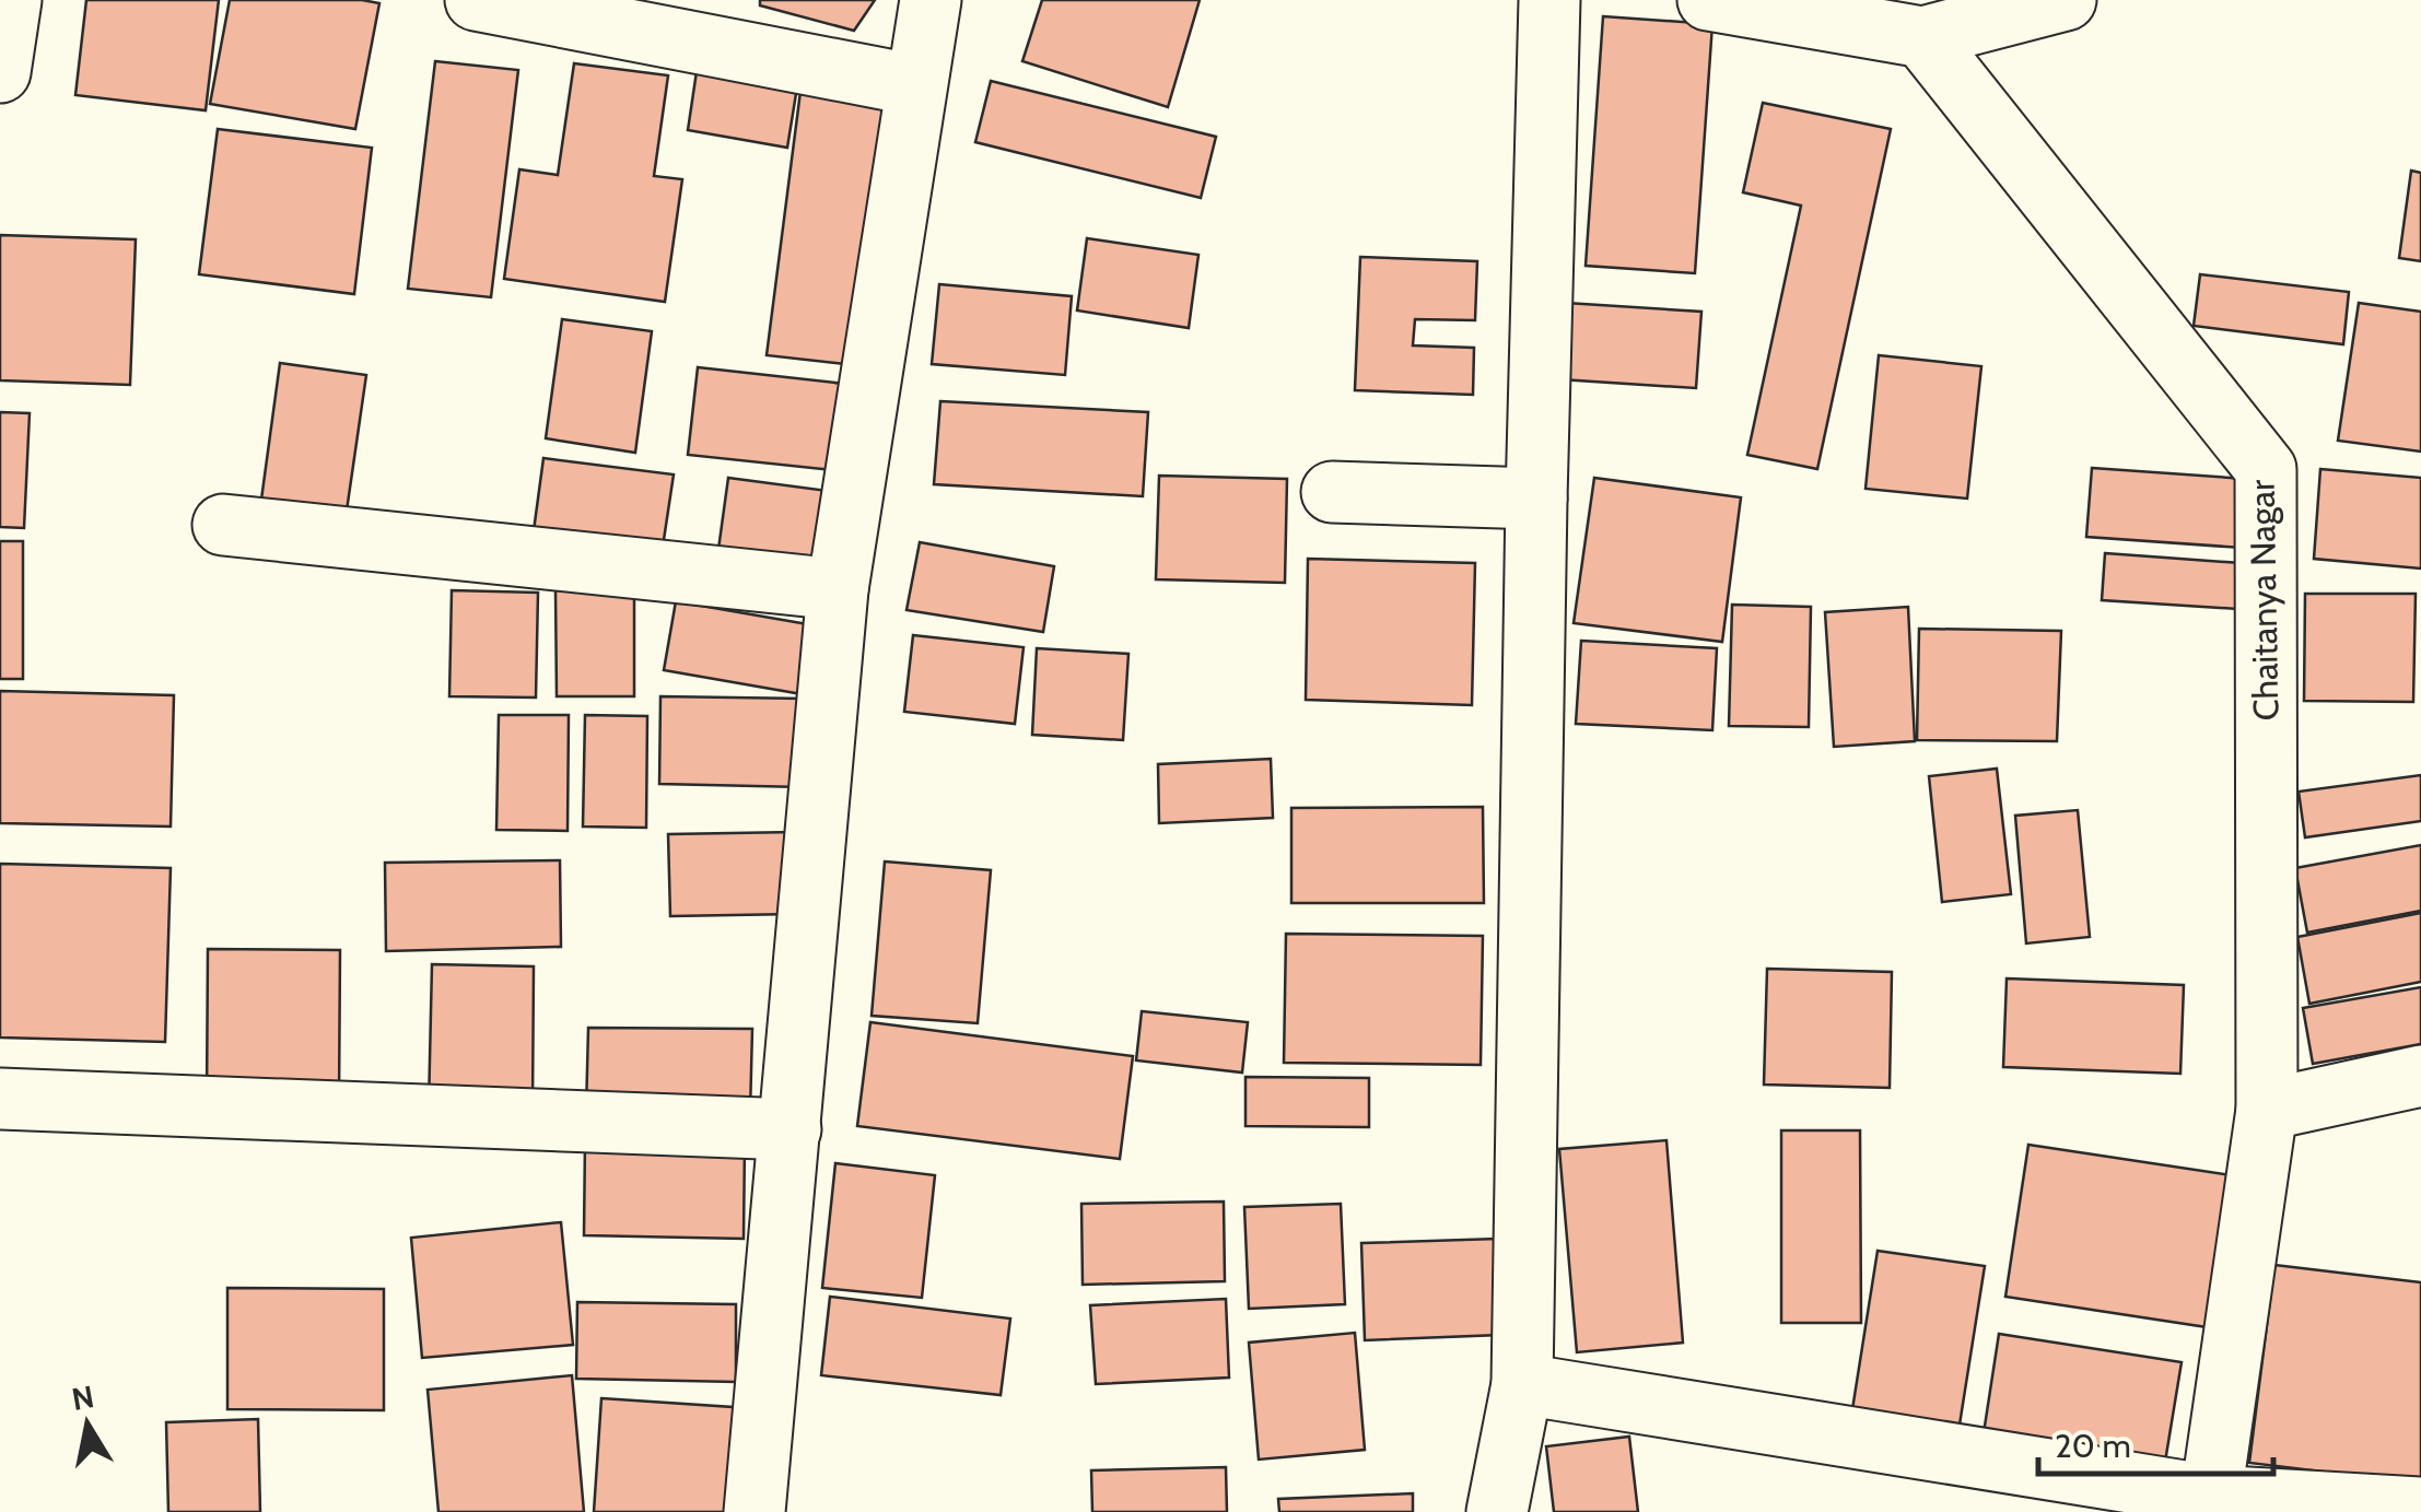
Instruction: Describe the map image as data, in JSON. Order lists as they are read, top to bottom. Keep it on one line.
{"streets":{"street":["Chaitanya Nagar"]},"scale_bar":"20 m","north":"top"}
